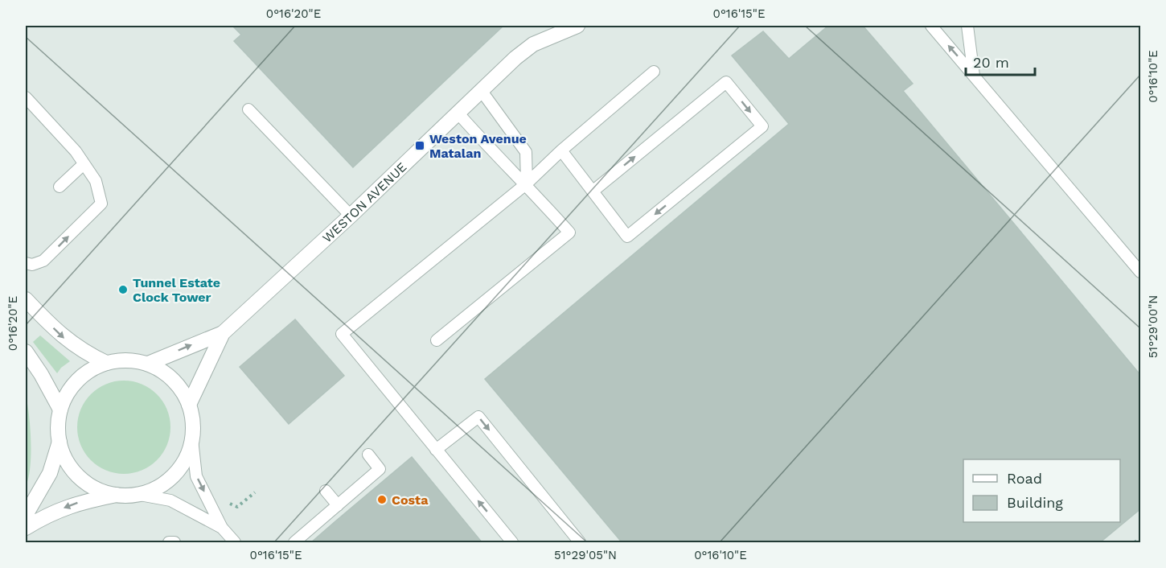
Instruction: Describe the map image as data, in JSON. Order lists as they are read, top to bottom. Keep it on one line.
{"streets":{"street":["WESTON AVENUE"]},"places":{"transit":["Weston Avenue Matalan"],"other":["Tunnel Estate Clock Tower","Costa"]},"legend":["Road","Building"],"scale_bar":"20 m","coordinates":["0°16'20\"E","0°16'15\"E","0°16'10\"E","51°29'00\"N","51°29'05\"N"]}
